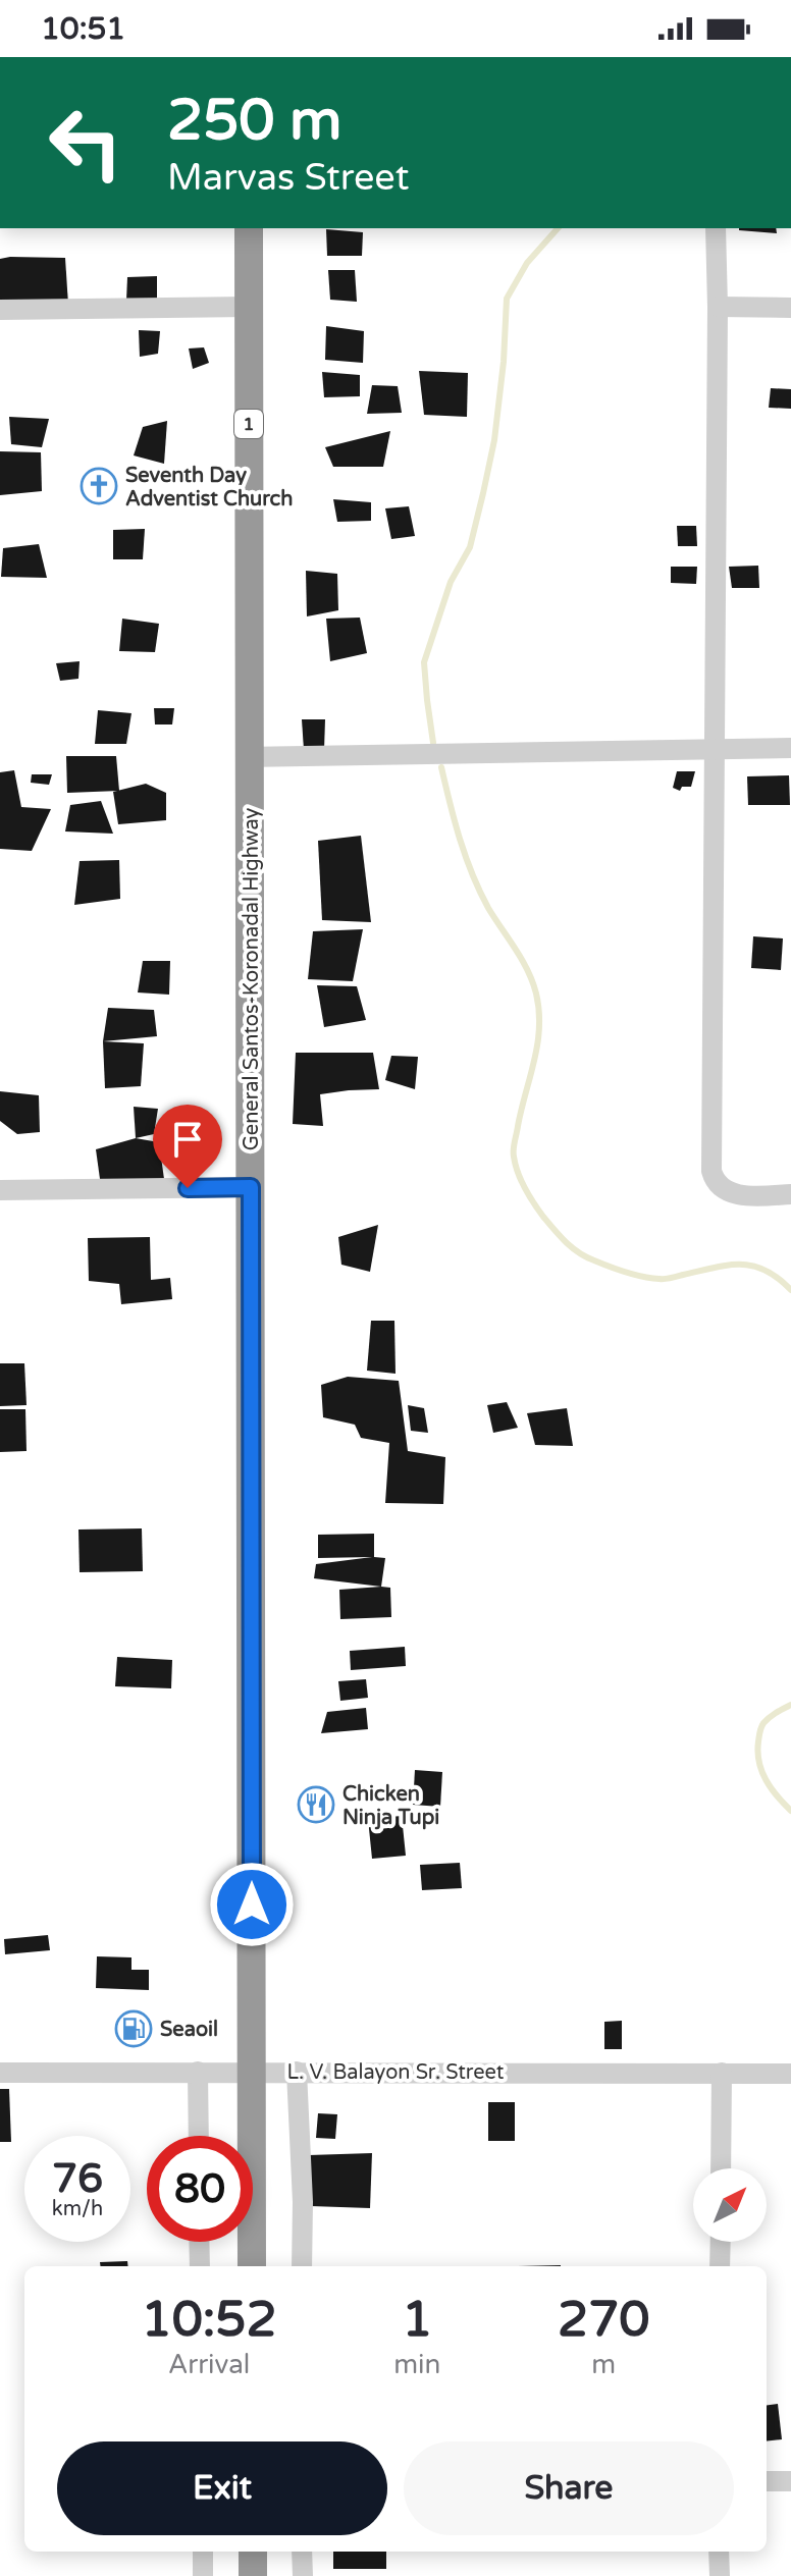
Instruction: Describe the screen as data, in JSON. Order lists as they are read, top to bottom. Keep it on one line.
{"streets":{"highway":["1","General Santos-Koronadal Highway"],"street":["L. V. Balayon Sr. Street"]},"crossings":[["General Santos-Koronadal Highway","L. V. Balayon Sr. Street"]],"places":{"church":["Seventh Day Adventist Church"],"restaurant":["Chicken Ninja Tupi"],"fuel station":["Seaoil"]},"north":"top right","page":{"status":"10:51","turn":["250 m","Marvas Street"],"speed":"76 km/h","limit":"80","eta":["10:52","Arrival","1","min","270","m"],"buttons":["Exit","Share"]}}
